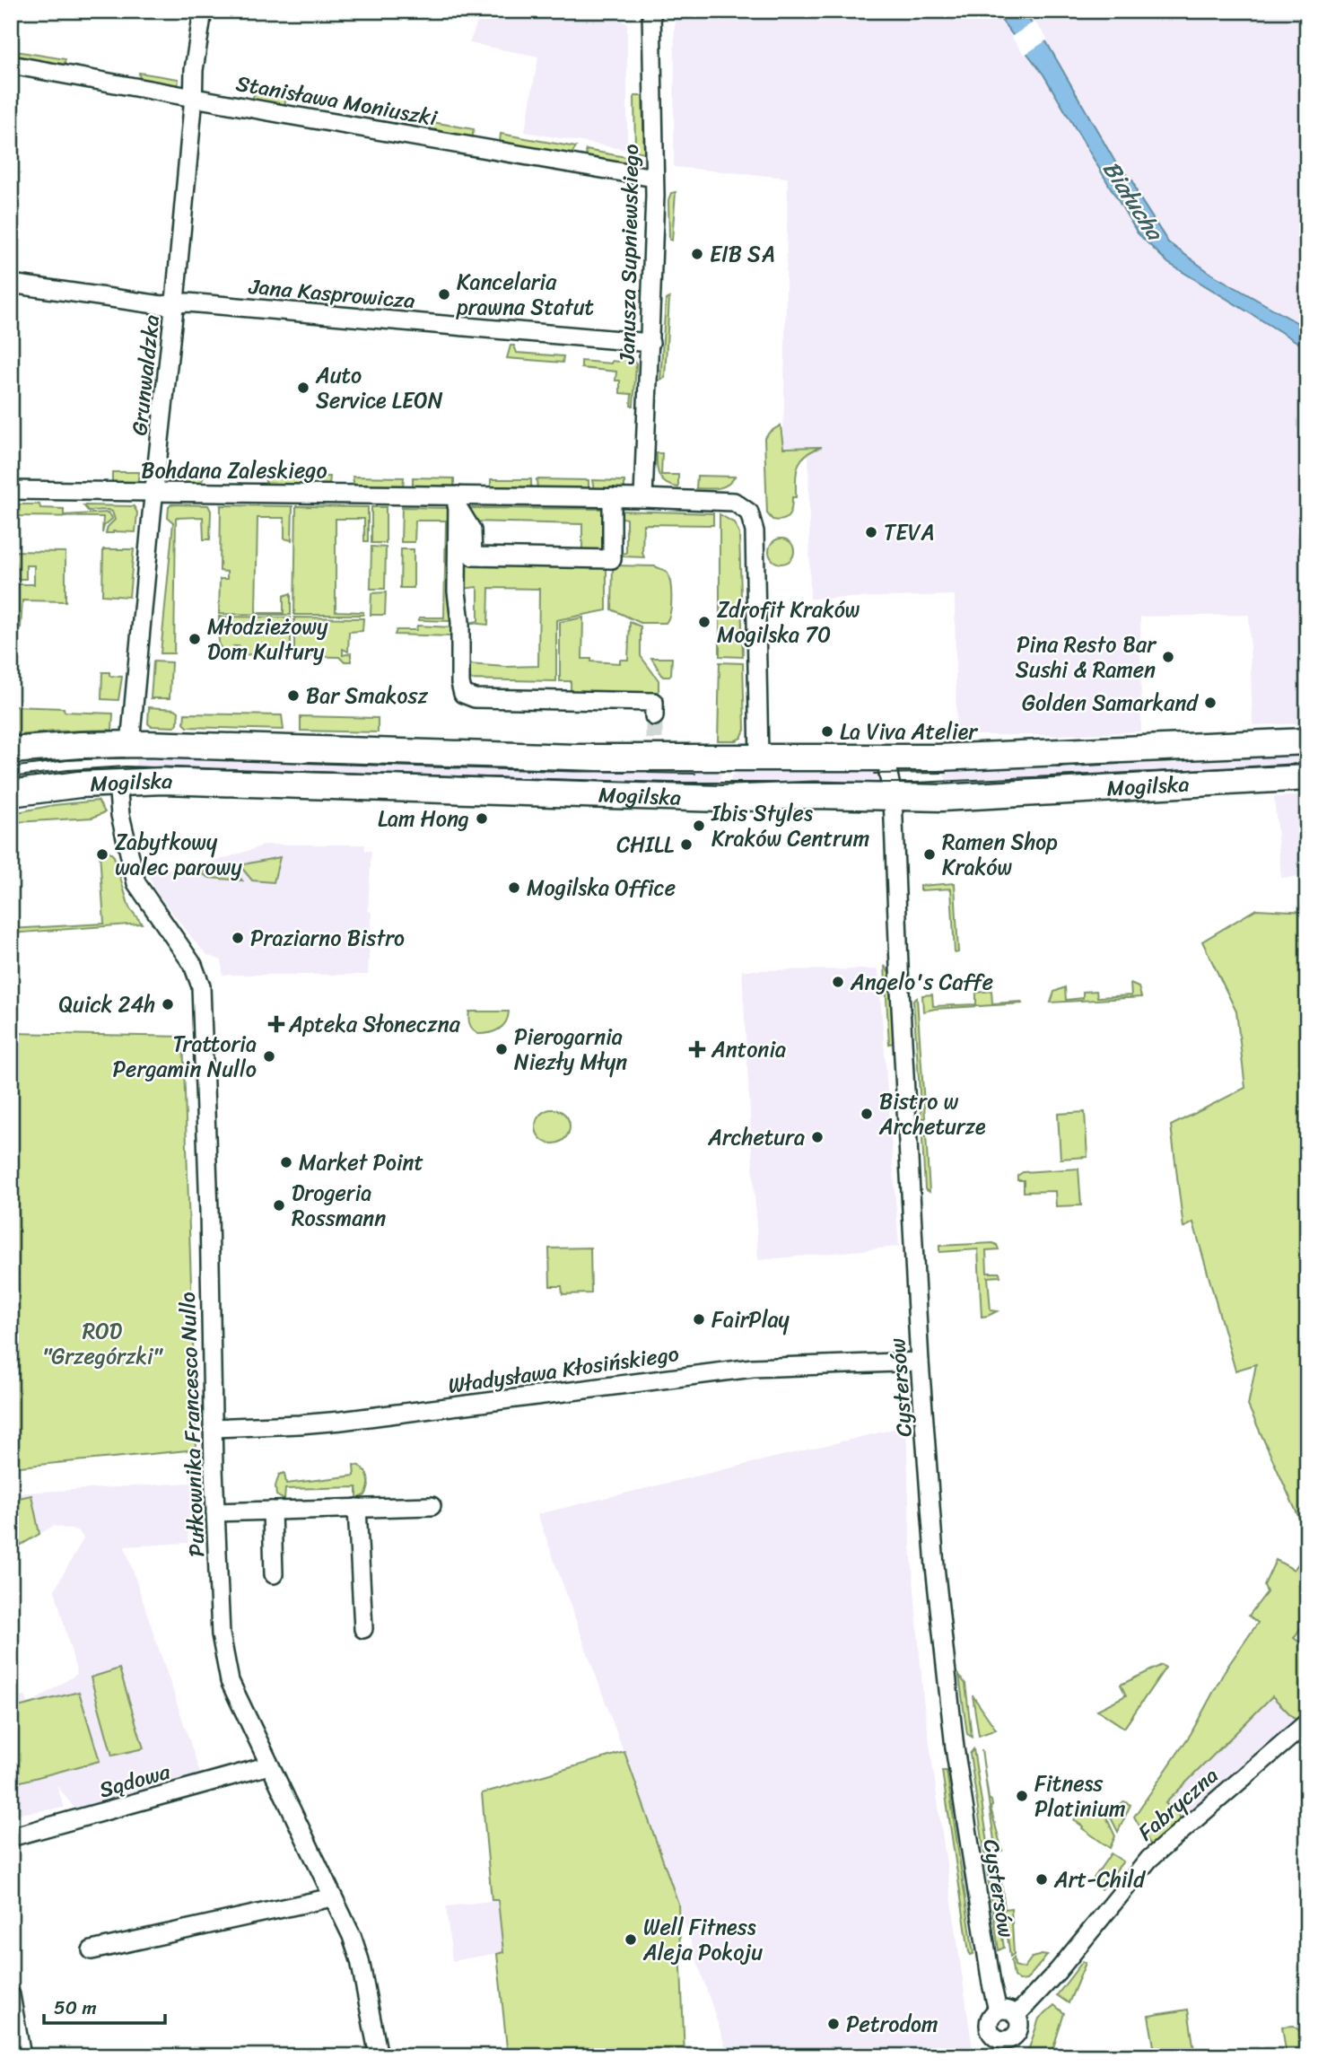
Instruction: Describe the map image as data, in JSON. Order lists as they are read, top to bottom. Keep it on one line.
{"streets":{"main road":["Mogilska"],"street":["Stanisława Moniuszki","Janusza Supniewskiego","Jana Kasprowicza","Grunwaldzka","Bohdana Zaleskiego","Władysława Kłosińskiego","Cystersów","Pułkownika Francesco Nullo","Sądowa","Fabryczna"]},"crossings":[["Stanisława Moniuszki","Janusza Supniewskiego"],["Stanisława Moniuszki","Grunwaldzka"],["Janusza Supniewskiego","Jana Kasprowicza"],["Janusza Supniewskiego","Bohdana Zaleskiego"],["Jana Kasprowicza","Grunwaldzka"],["Grunwaldzka","Bohdana Zaleskiego"],["Grunwaldzka","Mogilska"],["Bohdana Zaleskiego","Mogilska"],["Mogilska","Cystersów"],["Mogilska","Pułkownika Francesco Nullo"],["Władysława Kłosińskiego","Cystersów"],["Władysława Kłosińskiego","Pułkownika Francesco Nullo"],["Cystersów","Fabryczna"],["Pułkownika Francesco Nullo","Sądowa"]],"water":["Białucha"],"parks":["ROD \"Grzegórzki\""],"places":{"other":["EIB SA","Kancelaria prawna Statut","Auto Service LEON","TEVA","Zdrofit Kraków Mogilska 70","Młodzieżowy Dom Kultury","Pina Resto Bar Sushi & Ramen","Bar Smakosz","Golden Samarkand","La Viva Atelier","Lam Hong","Ibis Styles Kraków Centrum","CHILL","Zabytkowy walec parowy","Ramen Shop Kraków","Mogilska Office","Praziarno Bistro","Angelo's Caffe","Quick 24h","Pierogarnia Niezły Młyn","Trattoria Pergamin Nullo","Bistro w Archeturze","Archetura","Market Point","Drogeria Rossmann","FairPlay","Fitness Platinium","Art-Child","Well Fitness Aleja Pokoju","Petrodom"],"health":["Apteka Słoneczna","Antonia"]},"scale_bar":"50 m"}
